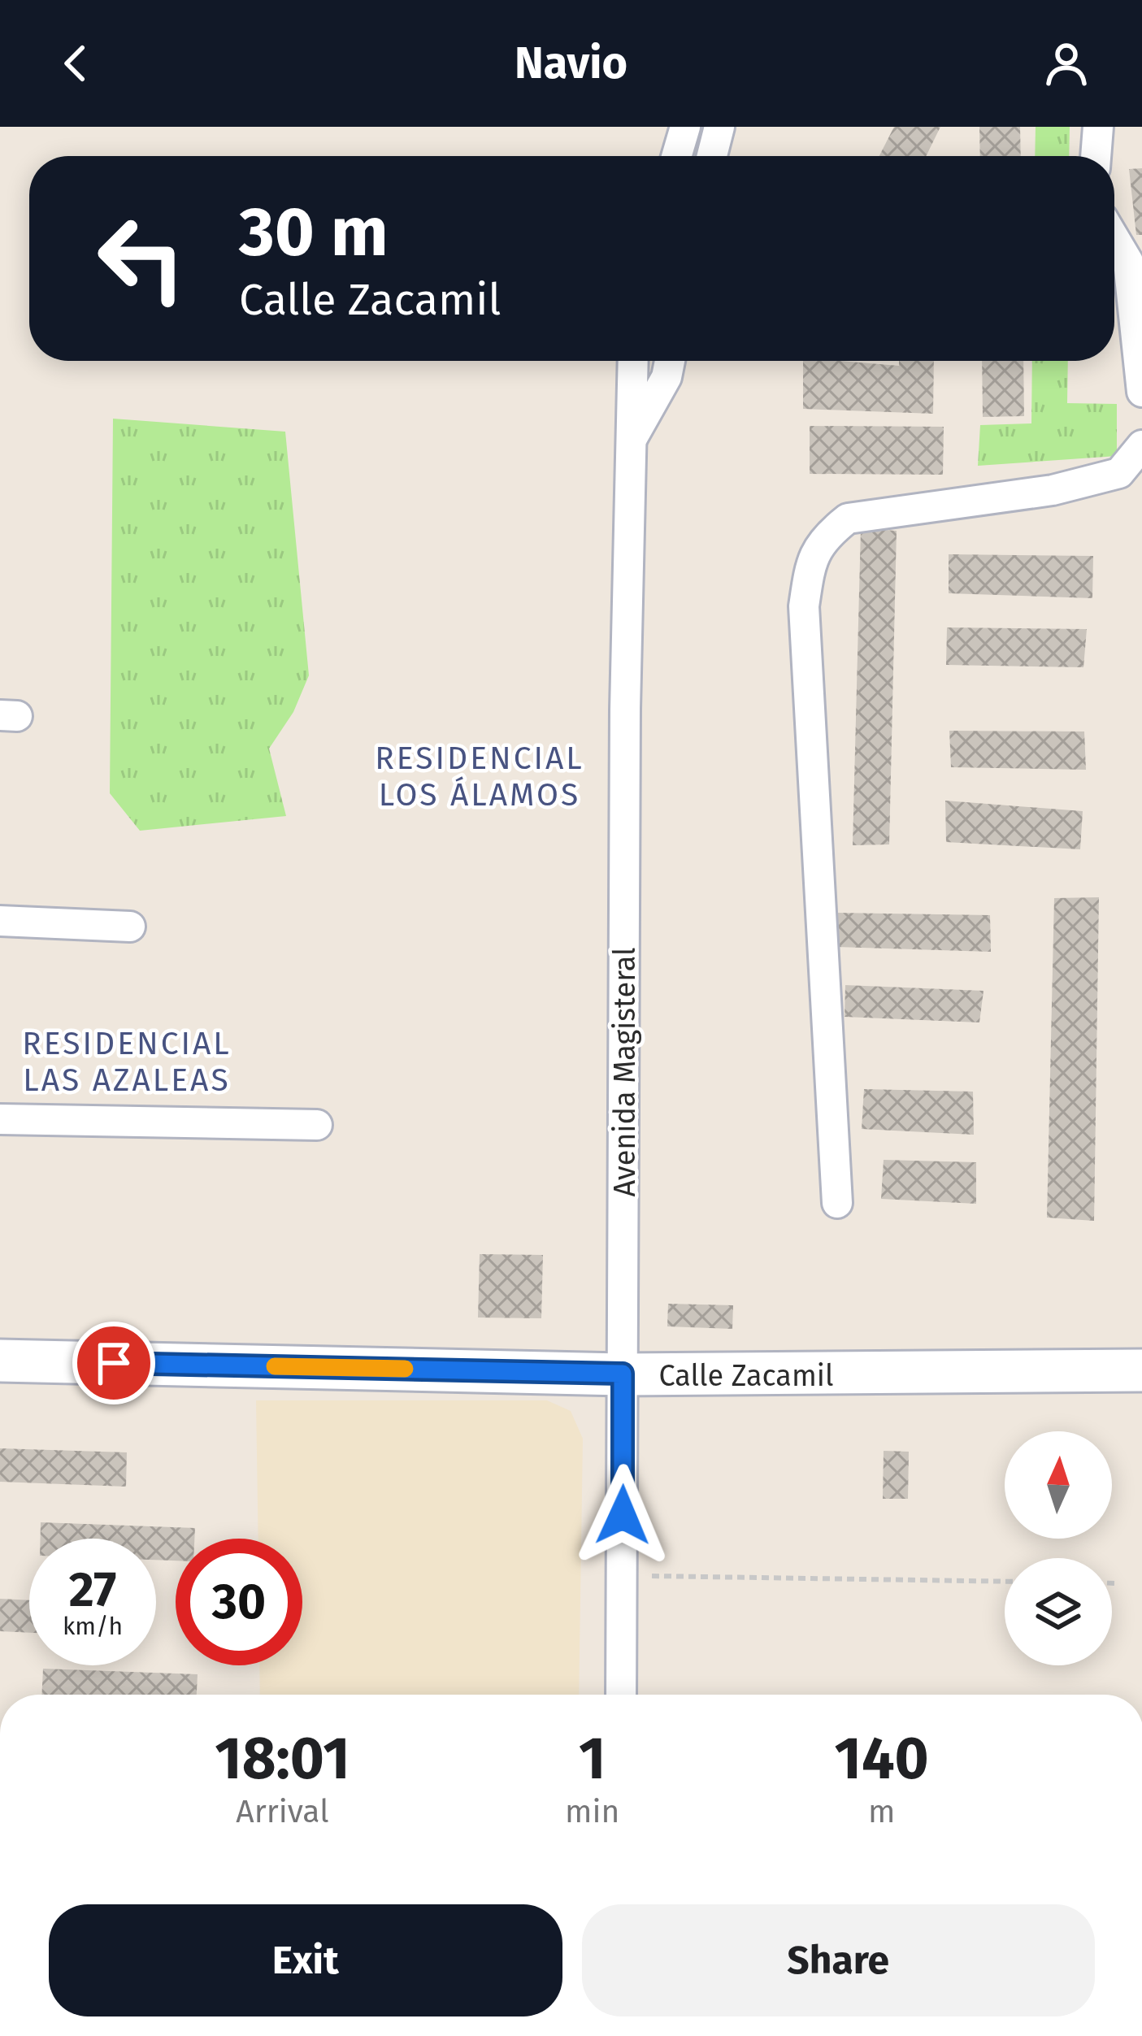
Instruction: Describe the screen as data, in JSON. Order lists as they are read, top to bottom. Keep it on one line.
{"streets":{"street":["Avenida Magisteral","Calle Zacamil"]},"crossings":[["Avenida Magisteral","Calle Zacamil"]],"districts":["RESIDENCIAL LOS ÁLAMOS","RESIDENCIAL LAS AZALEAS"],"north":"top","page":{"header":"Navio","turn":["30 m","Calle Zacamil"],"speed":"27 km/h","limit":"30","eta":["18:01","Arrival","1","min","140","m"],"buttons":["Exit","Share"]}}
